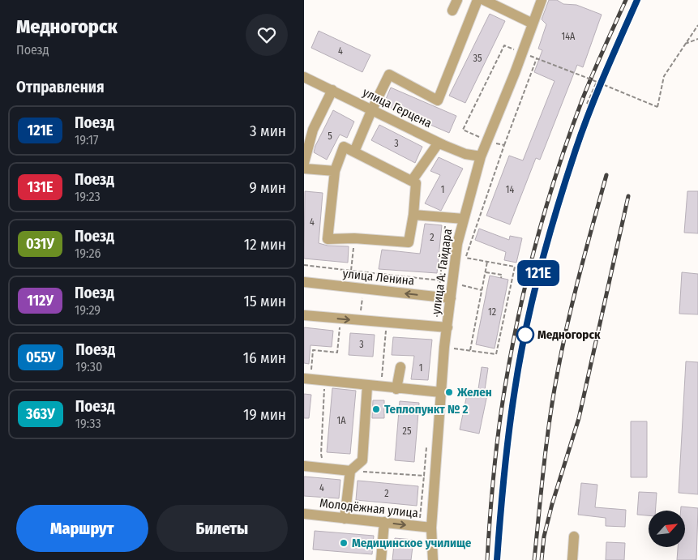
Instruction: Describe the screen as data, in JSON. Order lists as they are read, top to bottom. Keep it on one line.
{"streets":{"street":["улица Герцена","улица А. Гайдара","улица Ленина","Молодёжная улица"]},"crossings":[["улица Герцена","улица А. Гайдара"],["улица А. Гайдара","улица Ленина"],["улица А. Гайдара","Молодёжная улица"]],"places":["Медногорск","Желен","Теплопункт № 2","Медицинское училище"],"house_numbers":["14А","4","35","5","3","1","14","4","2","12","3","1","1А","25","4","2"],"north":"top right","page":{"heading":[["Медногорск","Поезд"],"Отправления"],"on_map":"121Е","list":[{"mark":"121Е","name":"Поезд","note":"19:17","value":"3 мин"},{"mark":"131Е","name":"Поезд","note":"19:23","value":"9 мин"},{"mark":"031У","name":"Поезд","note":"19:26","value":"12 мин"},{"mark":"112У","name":"Поезд","note":"19:29","value":"15 мин"},{"mark":"055У","name":"Поезд","note":"19:30","value":"16 мин"},{"mark":"363У","name":"Поезд","note":"19:33","value":"19 мин"}],"buttons":["Маршрут","Билеты"]}}
